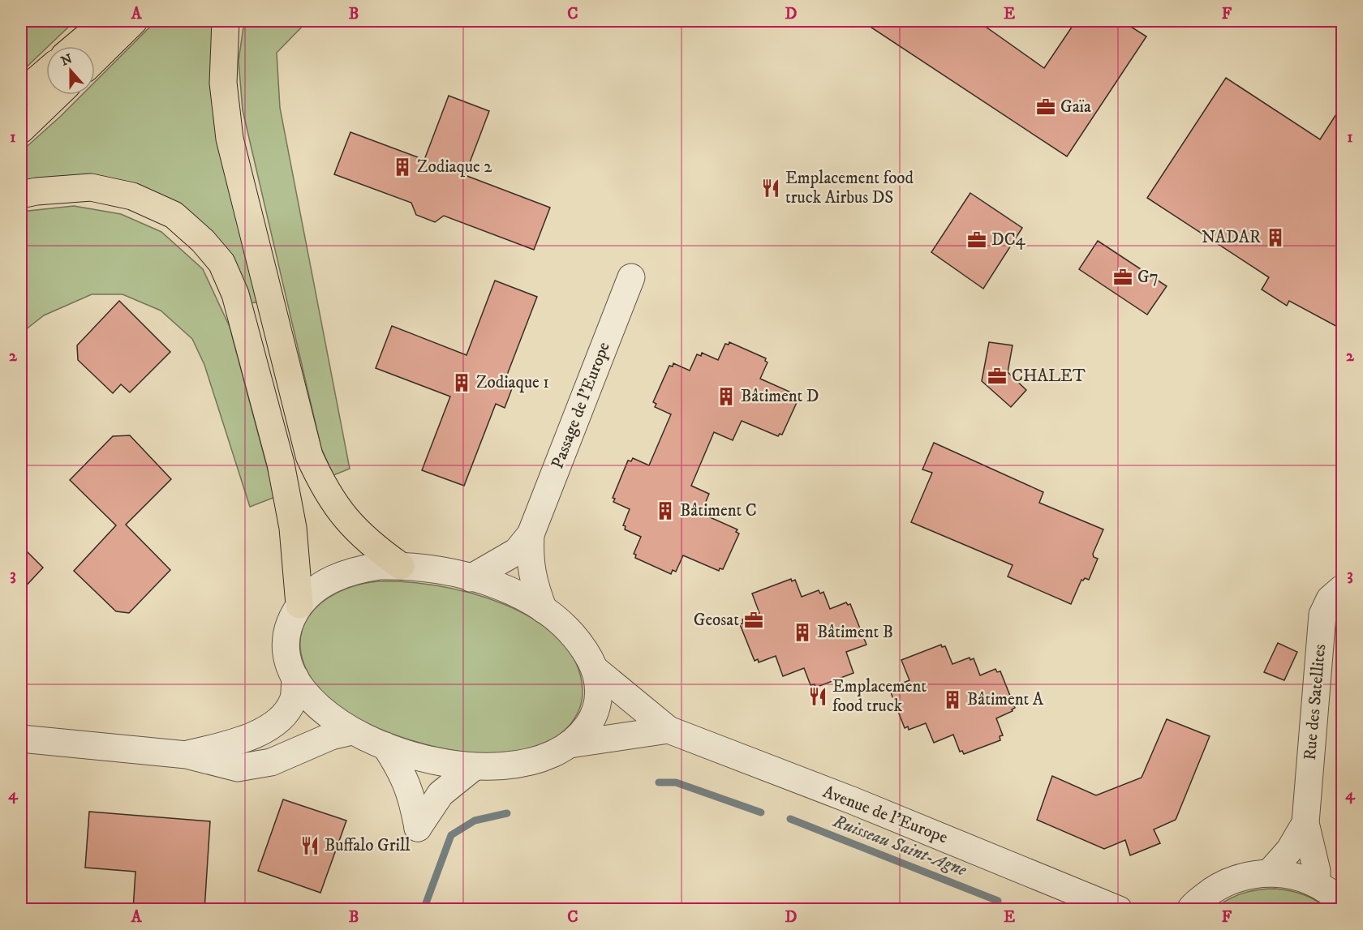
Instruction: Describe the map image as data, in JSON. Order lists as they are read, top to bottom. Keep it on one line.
{"streets":{"street":["Passage de l'Europe","Rue des Satellites","Avenue de l'Europe"]},"crossings":[["Passage de l'Europe","Avenue de l'Europe"]],"water":["Ruisseau Saint-Agne"],"places":{"office":["Gaïa","DC4","G7","CHALET","Geosat"],"building":["Zodiaque 2","NADAR","Zodiaque 1","Bâtiment D","Bâtiment C","Bâtiment B","Bâtiment A"],"restaurant":["Emplacement food truck Airbus DS","Emplacement food truck","Buffalo Grill"]},"north":"top","grid":{"columns":["A","B","C","D","E","F"],"rows":["1","2","3","4"]}}
